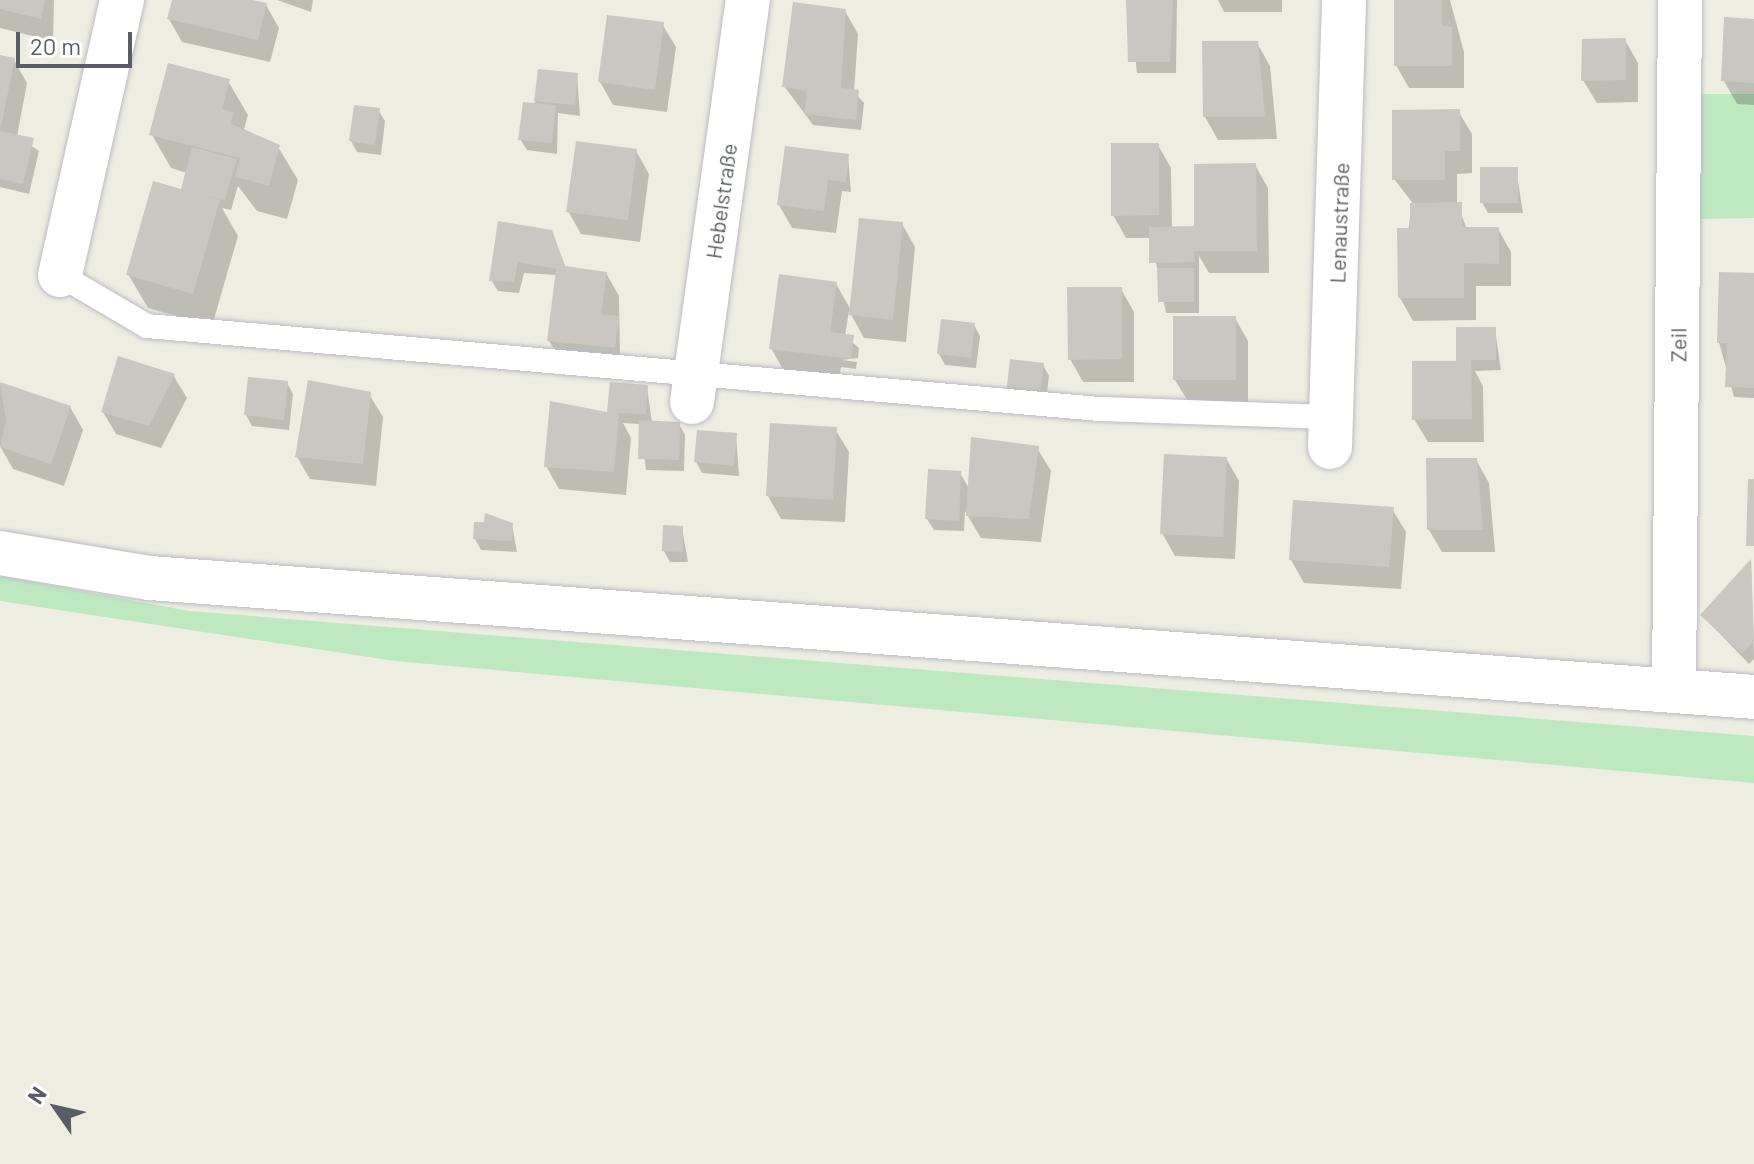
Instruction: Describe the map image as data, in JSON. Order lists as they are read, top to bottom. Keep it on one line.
{"streets":{"street":["Hebelstraße","Lenaustraße","Zeil"]},"scale_bar":"20 m","north":"top left"}
